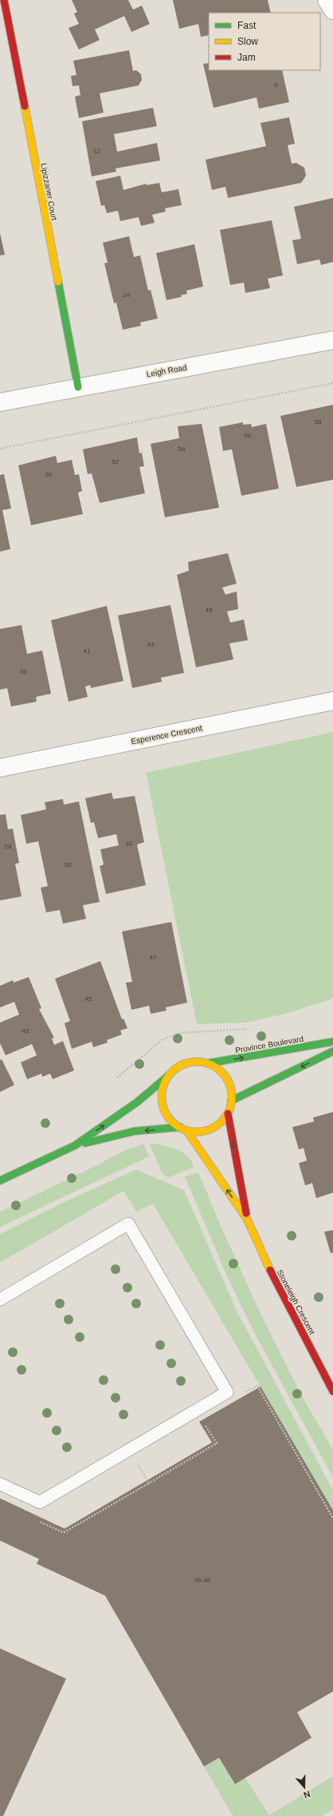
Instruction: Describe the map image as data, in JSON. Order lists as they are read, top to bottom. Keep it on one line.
{"streets":{"street":["Lipizzaner Court","Leigh Road","Esperence Crescent","Province Boulevard","Stoneleigh Crescent"]},"crossings":[["Lipizzaner Court","Leigh Road"],["Province Boulevard","Stoneleigh Crescent"]],"house_numbers":["9","12","14","58","56","54","52","50","45","43","41","39","32","28","30","47","45","43","36-46"],"legend":["Fast","Slow","Jam"],"north":"bottom"}
